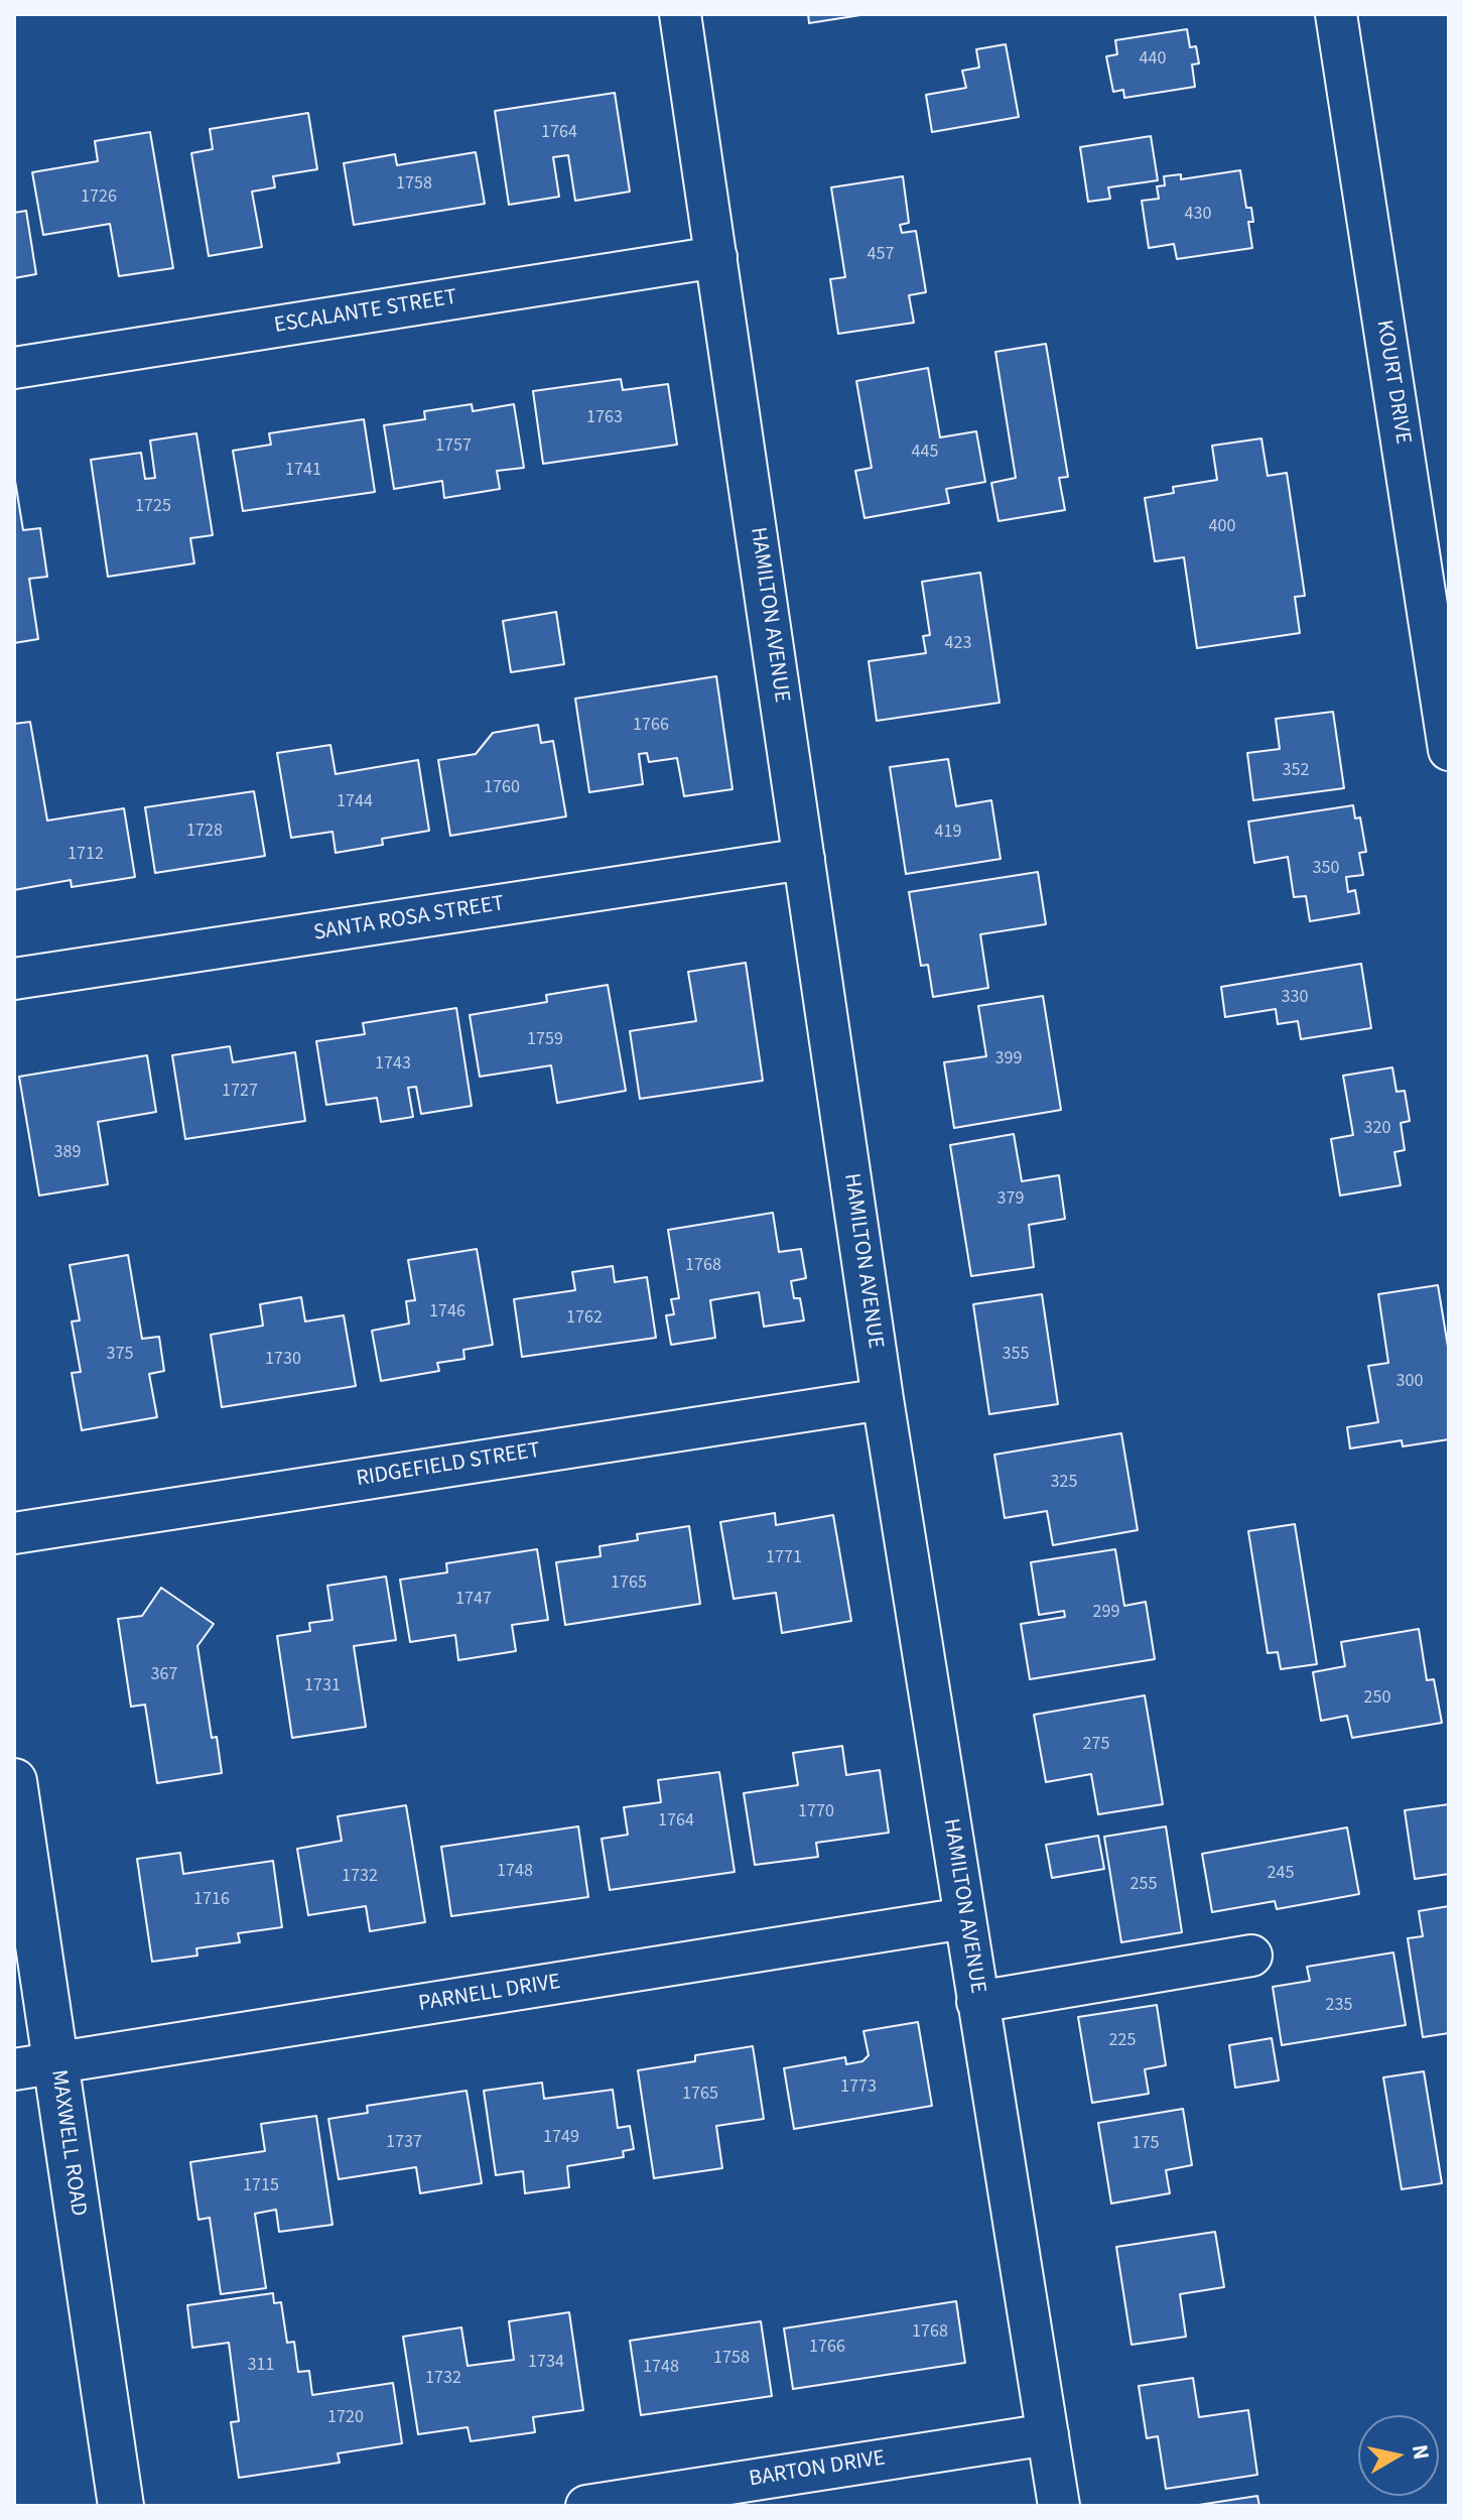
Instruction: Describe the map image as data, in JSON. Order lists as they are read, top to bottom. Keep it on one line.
{"streets":{"main road":["MAXWELL ROAD"],"street":["ESCALANTE STREET","KOURT DRIVE","HAMILTON AVENUE","SANTA ROSA STREET","RIDGEFIELD STREET","PARNELL DRIVE","BARTON DRIVE"]},"crossings":[["ESCALANTE STREET","HAMILTON AVENUE"],["HAMILTON AVENUE","SANTA ROSA STREET"],["HAMILTON AVENUE","RIDGEFIELD STREET"],["HAMILTON AVENUE","PARNELL DRIVE"],["HAMILTON AVENUE","BARTON DRIVE"],["PARNELL DRIVE","MAXWELL ROAD"]],"house_numbers":["440","1764","1758","1726","430","457","1763","1757","445","1741","1725","400","423","1766","352","1760","1744","1728","419","1712","350","330","1759","399","1743","1727","320","389","379","1768","1746","1762","375","355","1730","300","325","1771","1765","1747","299","367","1731","250","275","1770","1764","1748","245","1732","255","1716","235","225","1773","1765","1749","1737","175","1715","1768","1766","1758","1734","311","1748","1732","1720"],"north":"right"}
